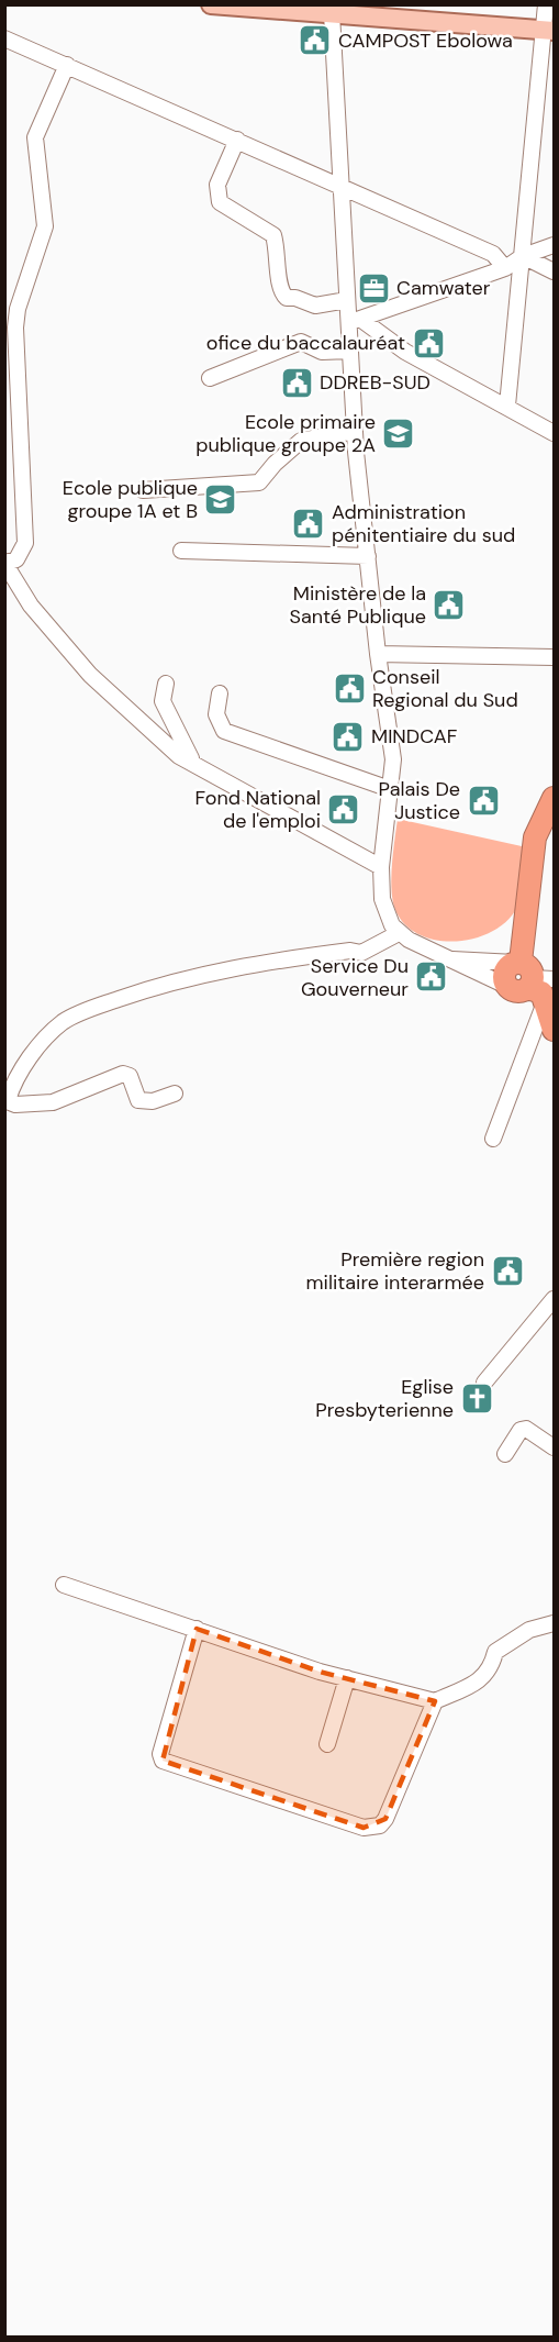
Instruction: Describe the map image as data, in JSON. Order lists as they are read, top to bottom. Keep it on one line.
{"places":{"public building":["CAMPOST Ebolowa","ofice du baccalauréat","DDREB-SUD","Administration pénitentiaire du sud","Ministère de la Santé Publique","Conseil Regional du Sud","MINDCAF","Palais De Justice","Fond National de l'emploi","Service Du Gouverneur","Première region militaire interarmée"],"office":["Camwater"],"school or university":["Ecole primaire publique groupe 2A","Ecole publique groupe 1A et B"],"church":["Eglise Presbyterienne"]}}
